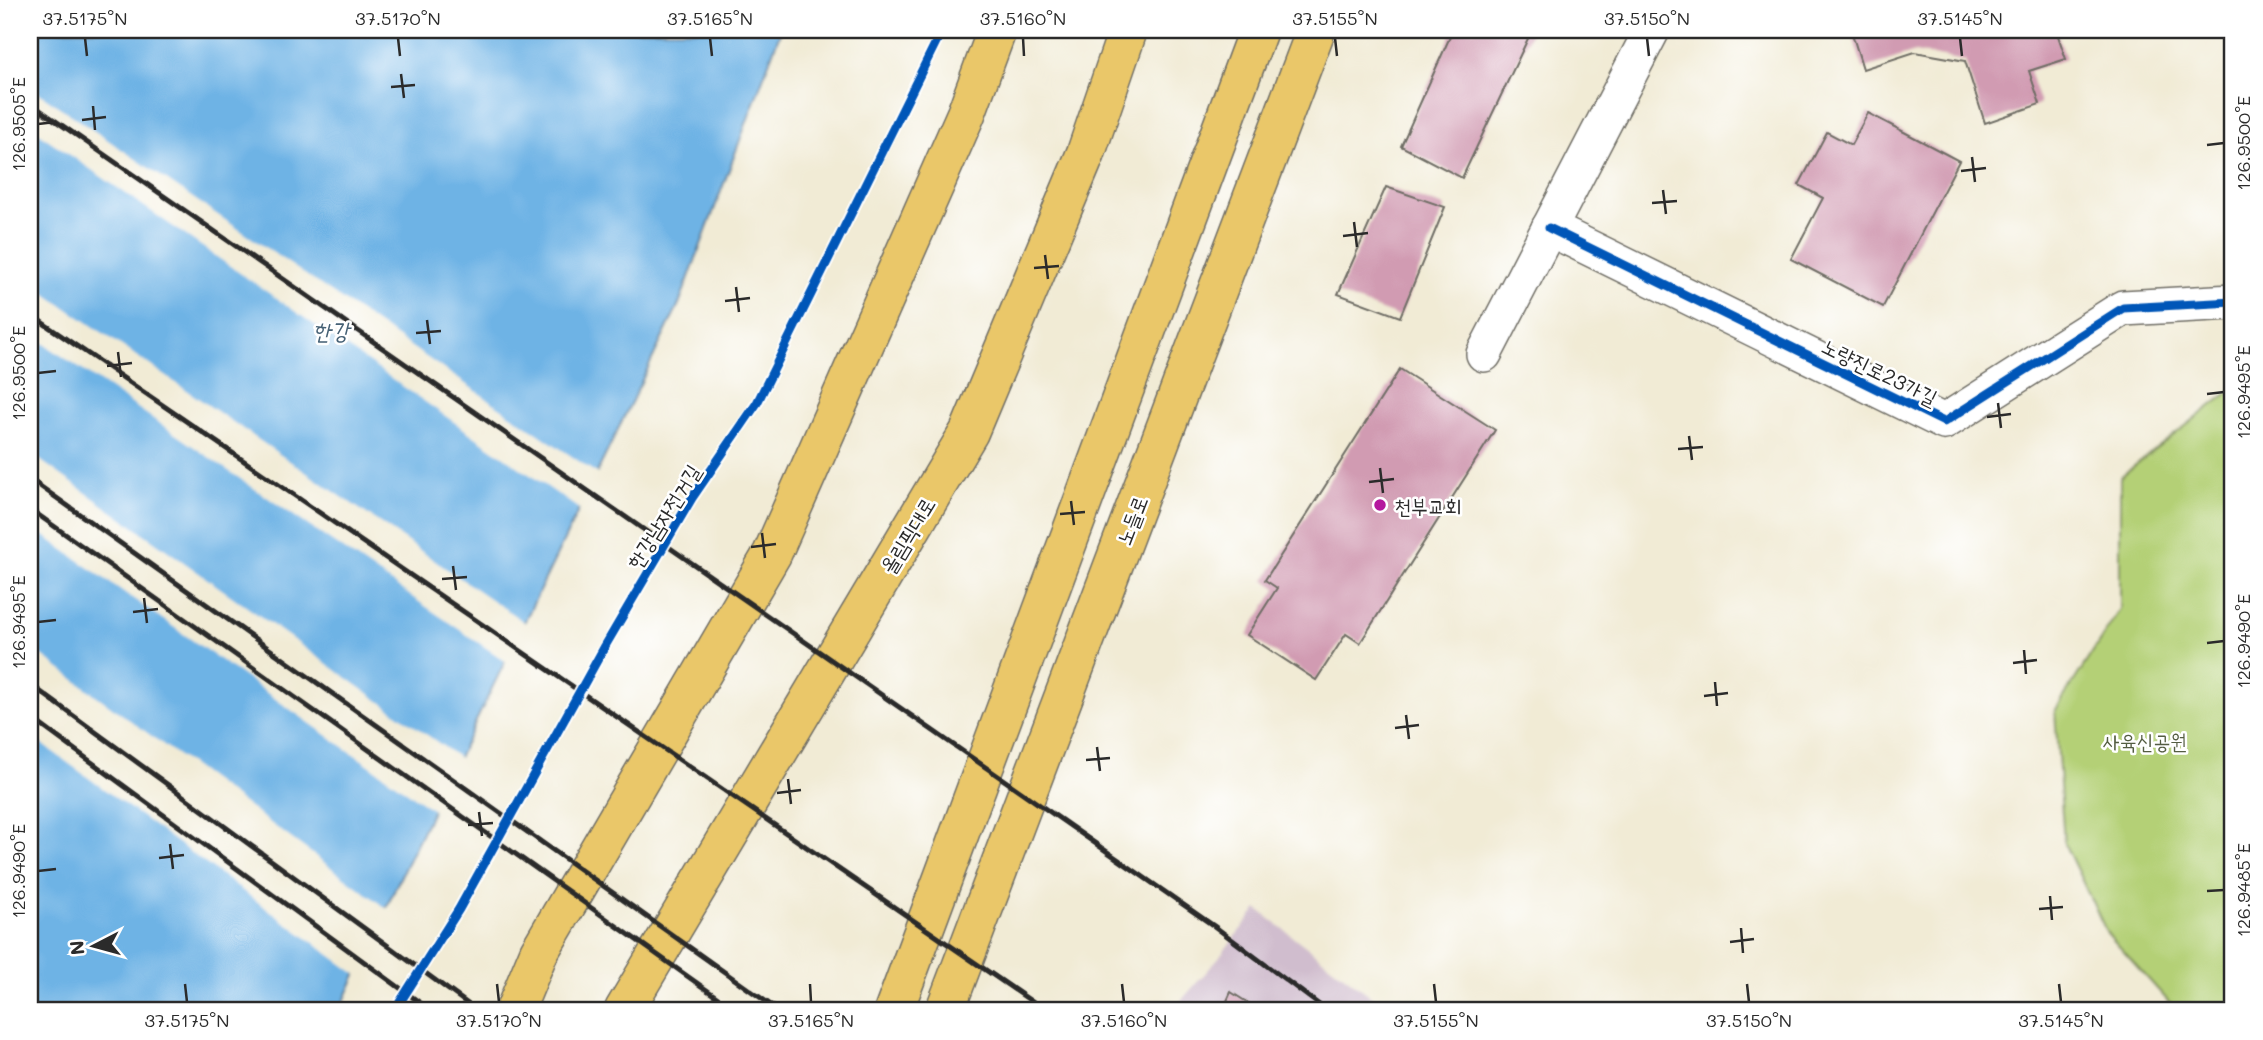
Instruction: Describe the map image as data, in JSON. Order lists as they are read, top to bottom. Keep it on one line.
{"streets":{"main road":["노들로","올림픽대로"],"street":["노량진로23가길"],"cycle path":["한강남자전거길"]},"water":["한강"],"parks":["사육신공원"],"places":["천부교회"],"north":"left","coordinates":["37.5175°N","37.5170°N","37.5165°N","37.5160°N","37.5155°N","37.5150°N","37.5145°N","126.9505°E","126.9500°E","126.9495°E","126.9490°E","126.9485°E"]}
